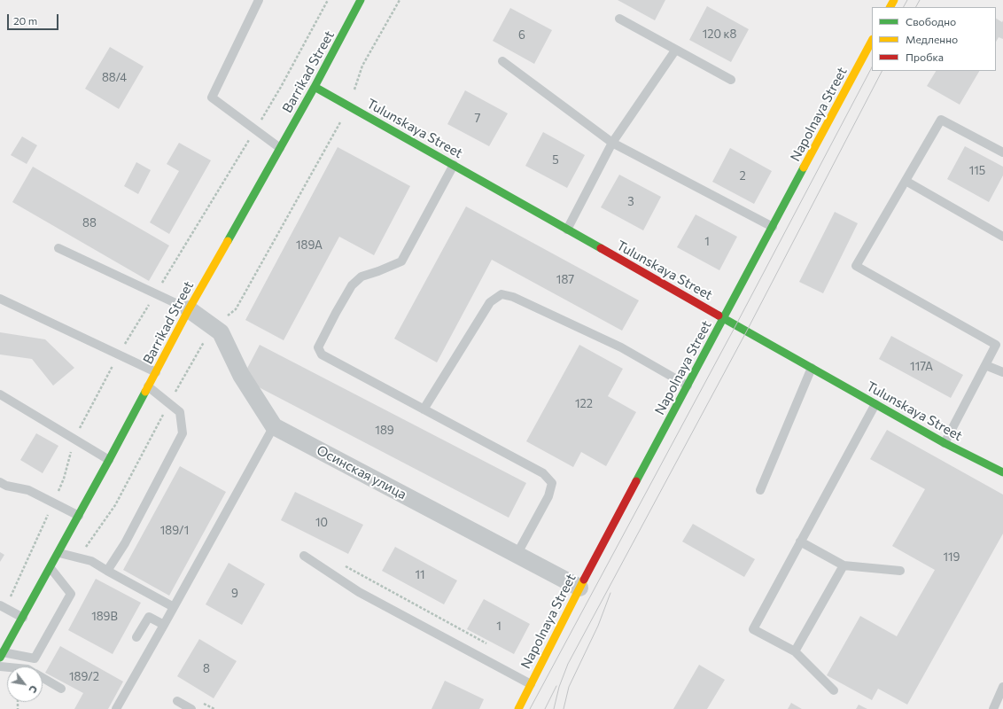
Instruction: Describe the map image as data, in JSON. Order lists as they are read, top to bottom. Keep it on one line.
{"streets":{"street":["Barrikad Street","Napolnaya Street","Tulunskaya Street","Осинская улица"]},"crossings":[["Barrikad Street","Tulunskaya Street"],["Barrikad Street","Осинская улица"],["Napolnaya Street","Tulunskaya Street"],["Napolnaya Street","Осинская улица"]],"house_numbers":["120 к8","6","88/4","7","5","115","2","3","88","1","189А","187","117А","122","189","10","189/1","119","11","9","189В","1","8","189/2"],"legend":["Свободно","Медленно","Пробка"],"scale_bar":"20 m","north":"bottom right"}
